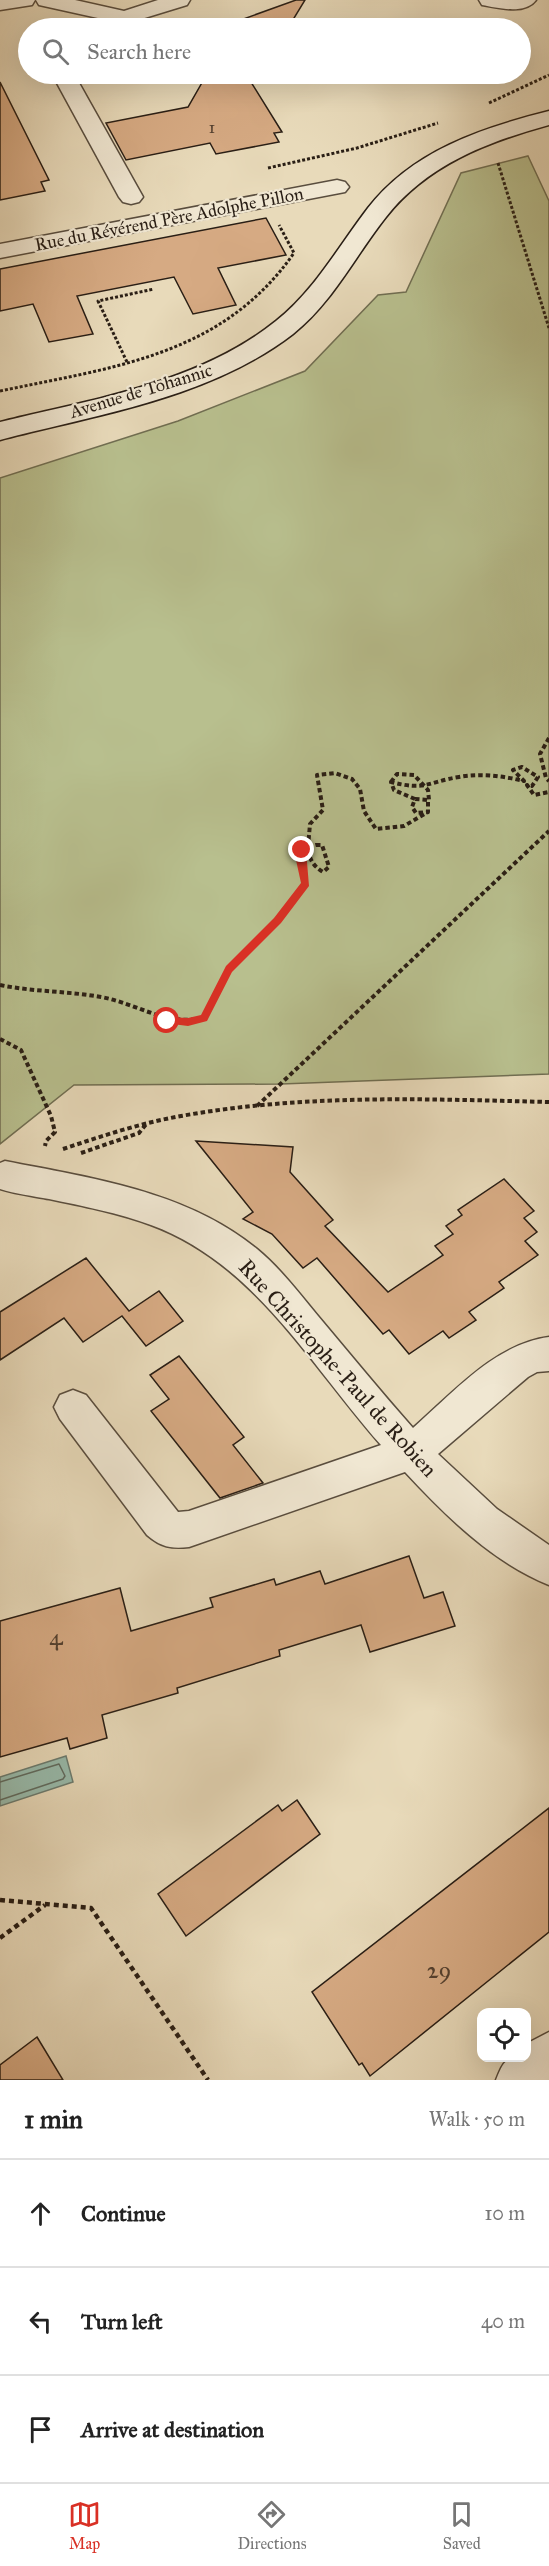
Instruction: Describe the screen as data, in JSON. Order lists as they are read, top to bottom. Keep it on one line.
{"streets":{"street":["Rue du Révérend Père Adolphe Pillon","Avenue de Tohannic","Rue Christophe-Paul de Robien"]},"house_numbers":["1","4","29"],"page":{"search":"Search here","heading":["1 min","Walk · 50 m"],"list":[["Continue","10 m"],["Turn left","40 m"],"Arrive at destination"],"nav":["Map","Directions","Saved"]}}
